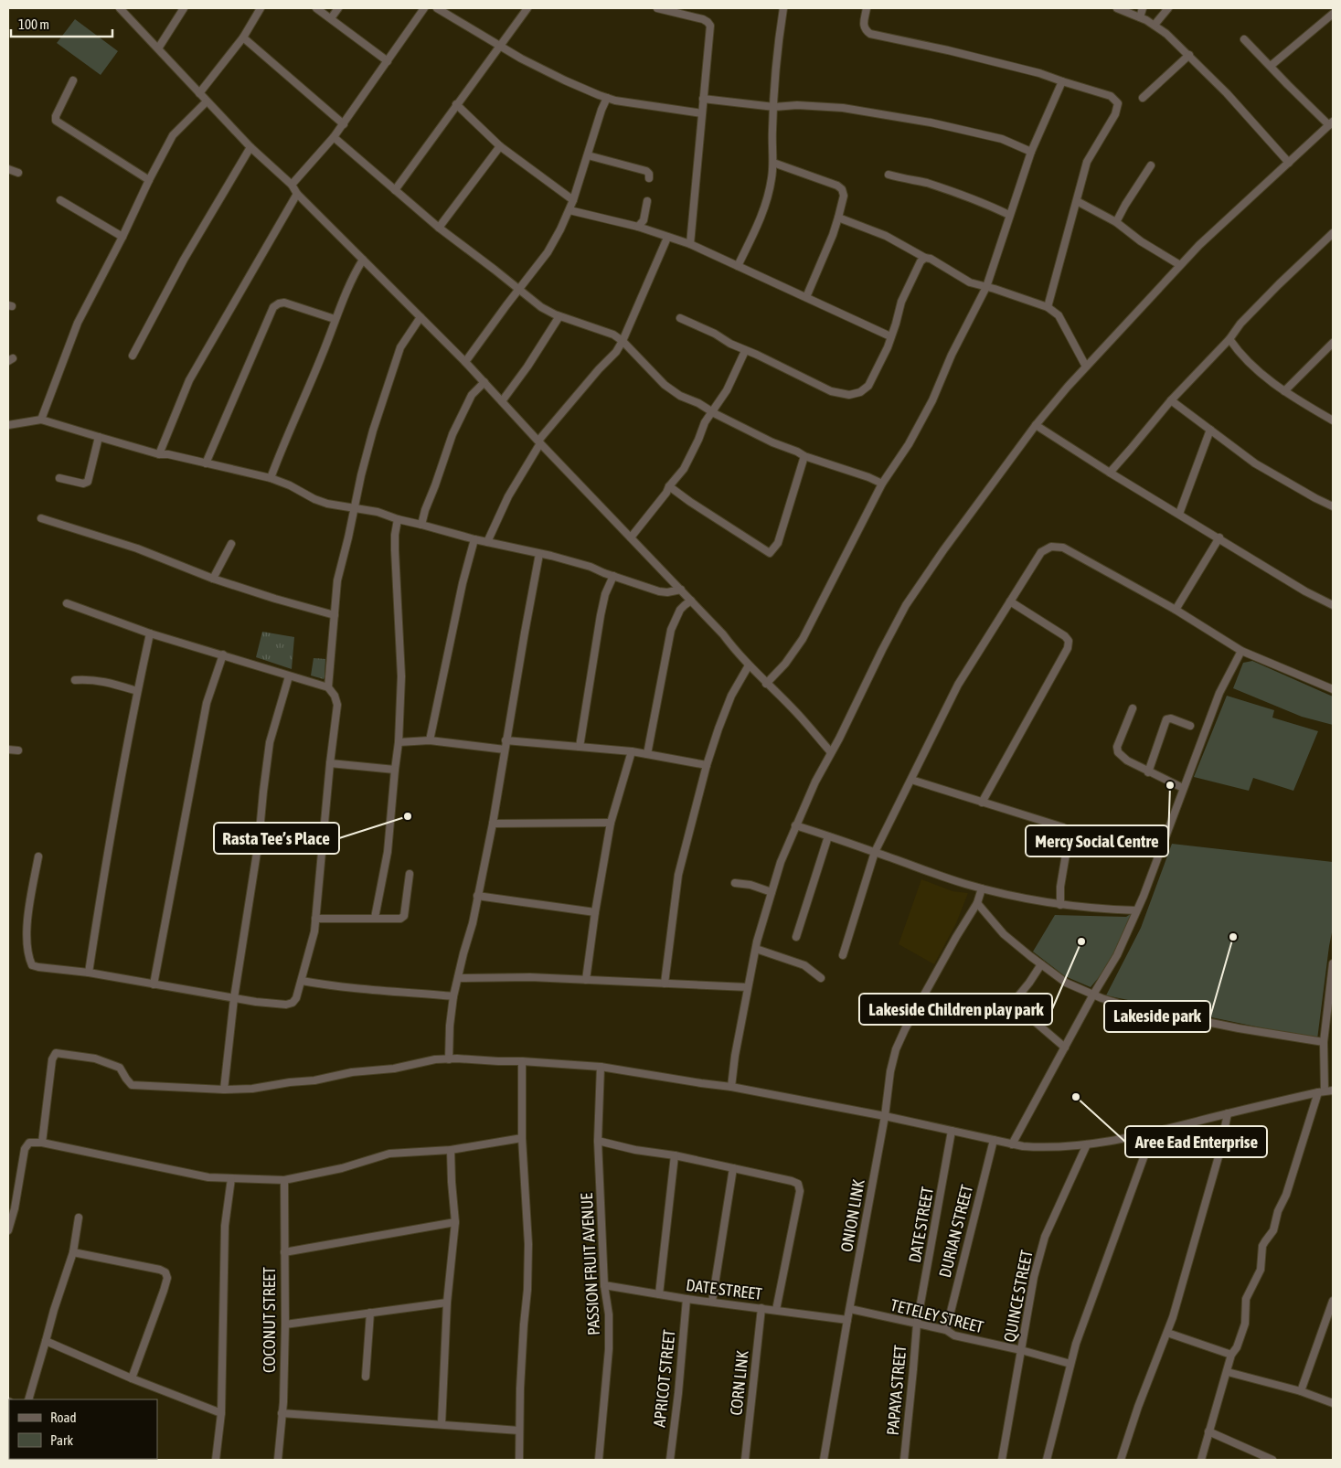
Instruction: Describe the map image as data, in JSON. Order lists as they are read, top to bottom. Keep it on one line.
{"streets":{"street":["ONION LINK","DATE STREET","DURIAN STREET","PASSION FRUIT AVENUE","QUINCE STREET","TETELEY STREET","COCONUT STREET","APRICOT STREET","CORN LINK","PAPAYA STREET"]},"crossings":[["ONION LINK","DATE STREET"],["ONION LINK","TETELEY STREET"],["DATE STREET","PASSION FRUIT AVENUE"],["DATE STREET","TETELEY STREET"],["DATE STREET","APRICOT STREET"],["DATE STREET","CORN LINK"],["DATE STREET","PAPAYA STREET"],["DURIAN STREET","TETELEY STREET"],["QUINCE STREET","TETELEY STREET"],["TETELEY STREET","PAPAYA STREET"]],"places":["Mercy Social Centre","Rasta Tee’s Place","Lakeside park","Lakeside Children play park","Aree Ead Enterprise"],"legend":["Road","Park"],"scale_bar":"100 m"}
